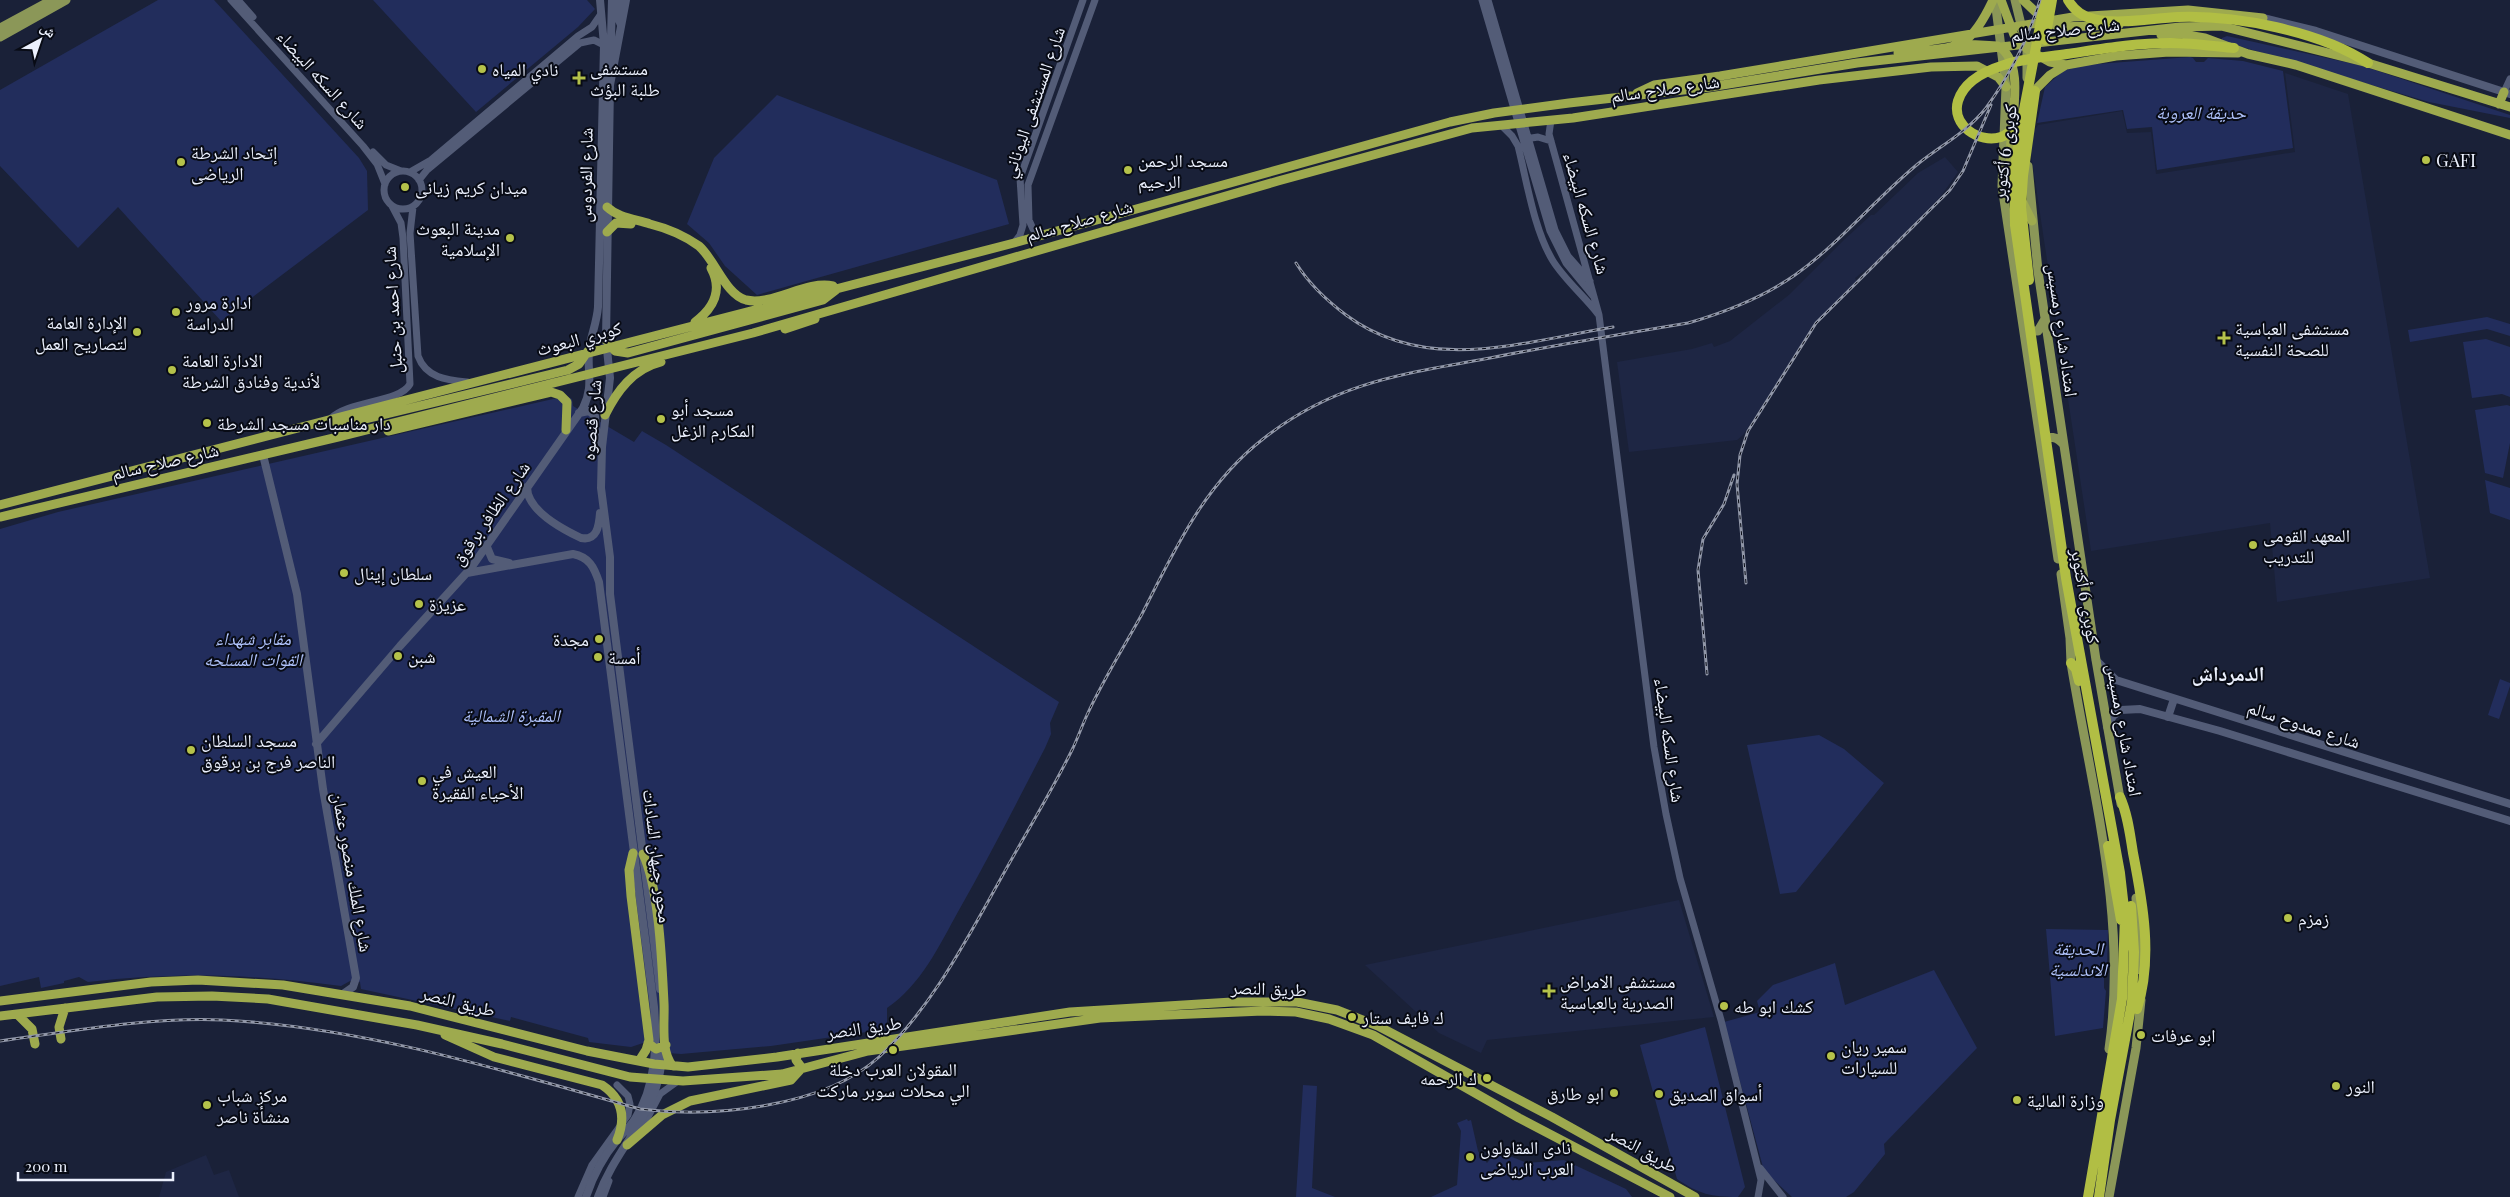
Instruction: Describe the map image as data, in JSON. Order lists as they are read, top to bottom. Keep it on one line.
{"streets":{"highway":["شارع صلاح سالم","كوبرى 6 أكتوبر","كوبري البعوث","طريق النصر"],"main road":["شارع الفردوس","امتداد شارع رمسيس","شارع قنصوه","شارع الظافر برقوق","شارع ممدوح سالم","محور جيهان السادات","شارع الملك منصور عثمان"],"street":["شارع السكه البيضاء","شارع المستشفى اليوناني","شارع احمد بن حنبل"]},"crossings":[["شارع صلاح سالم","شارع السكه البيضاء"],["شارع صلاح سالم","شارع المستشفى اليوناني"],["شارع صلاح سالم","شارع احمد بن حنبل"],["شارع صلاح سالم","كوبري البعوث"],["شارع صلاح سالم","شارع الملك منصور عثمان"],["شارع السكه البيضاء","شارع احمد بن حنبل"],["شارع الفردوس","شارع قنصوه"],["شارع الفردوس","شارع الظافر برقوق"],["شارع احمد بن حنبل","كوبري البعوث"],["امتداد شارع رمسيس","شارع ممدوح سالم"],["شارع قنصوه","محور جيهان السادات"],["شارع الظافر برقوق","شارع الملك منصور عثمان"],["شارع الملك منصور عثمان","طريق النصر"]],"districts":["الدمرداش"],"parks":["حديقة العروبة","مقابر شهداء القوات المسلحه","المقبرة الشمالية","الحديقة الاندلسية"],"places":{"other":["نادي المياه","GAFI","إتحاد الشرطة الرياضى","مسجد الرحمن الرحيم","ميدان كريم زيانى","مدينة البعوث الإسلامية","ادارة مرور الدراسة","الإدارة العامة لتصاريح العمل","الادارة العامة لأندية وفنادق الشرطة","مسجد أبو المكارم الزغل","دار مناسبات مسجد الشرطة","المعهد القومى للتدريب","سلطان إينال","عزيزة","مجدة","شبن","أمسة","مسجد السلطان الناصر فرج بن برقوق","العيش في الأحياء الفقيرة","زمزم","كشك ابو طه","ك فايف ستار","ابو عرفات","المقولان العرب دخلة الي محلات سوبر ماركت","سمير ريان للسيارات","ك الرحمه","النور","ابو طارق","أسواق الصديق","وزارة المالية","مركز شباب منشأة ناصر","نادى المقاولون العرب الرياضى"],"health":["مستشفى طلبة البؤث","مستشفى العباسية للصحة النفسية","مستشفى الامراض الصدرية بالعباسية"]},"scale_bar":"200 m","north":"top right"}
